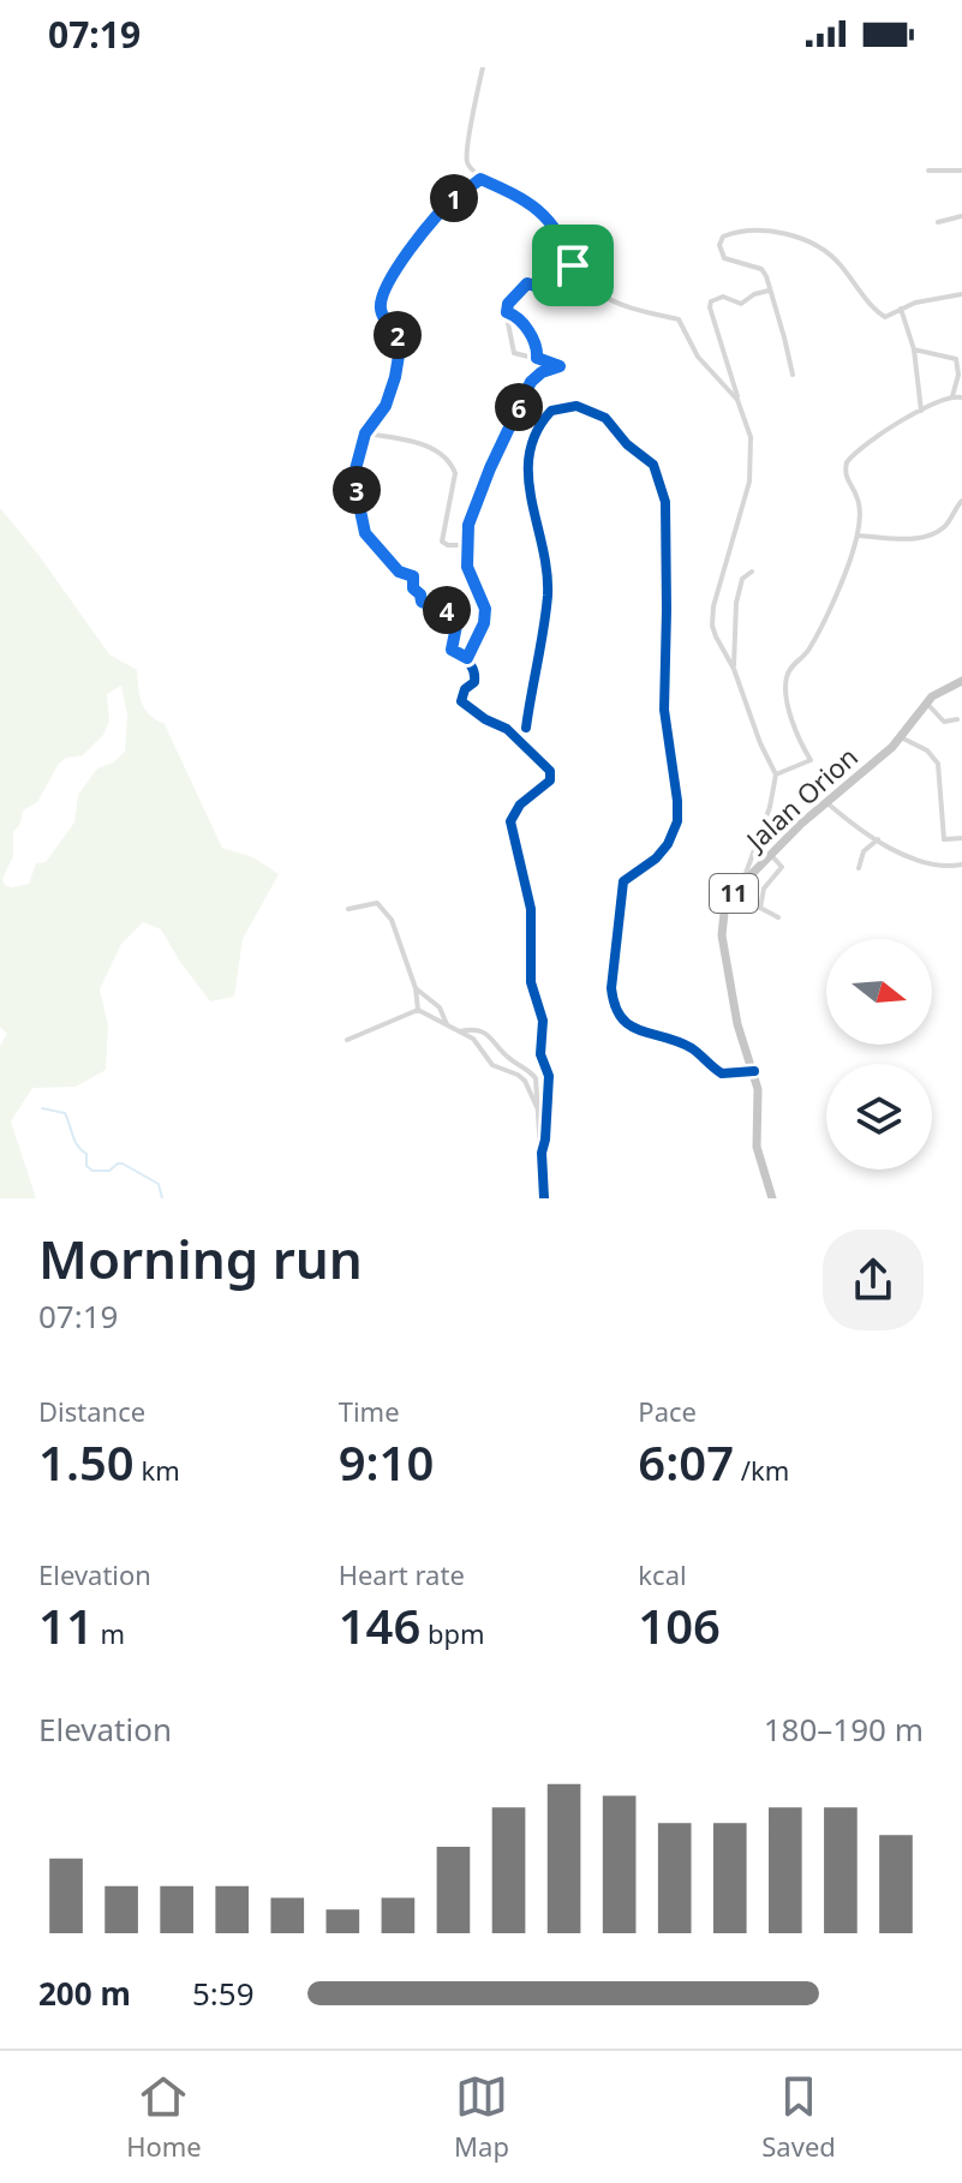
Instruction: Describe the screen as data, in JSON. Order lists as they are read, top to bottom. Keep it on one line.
{"streets":{"highway":["Jalan Orion","11"]},"north":"right","page":{"status":"07:19","pins":["1","2","6","3","4"],"heading":["Morning run","07:19"],"stats":[["Distance","1.50 km"],["Time","9:10"],["Pace","6:07 /km"],["Elevation","11 m"],["Heart rate","146 bpm"],["kcal","106"]],"chart":["Elevation","180–190 m"],"list":[{"name":"200 m","note":"5:59"}],"tabs":["Home","Map","Saved"]}}
